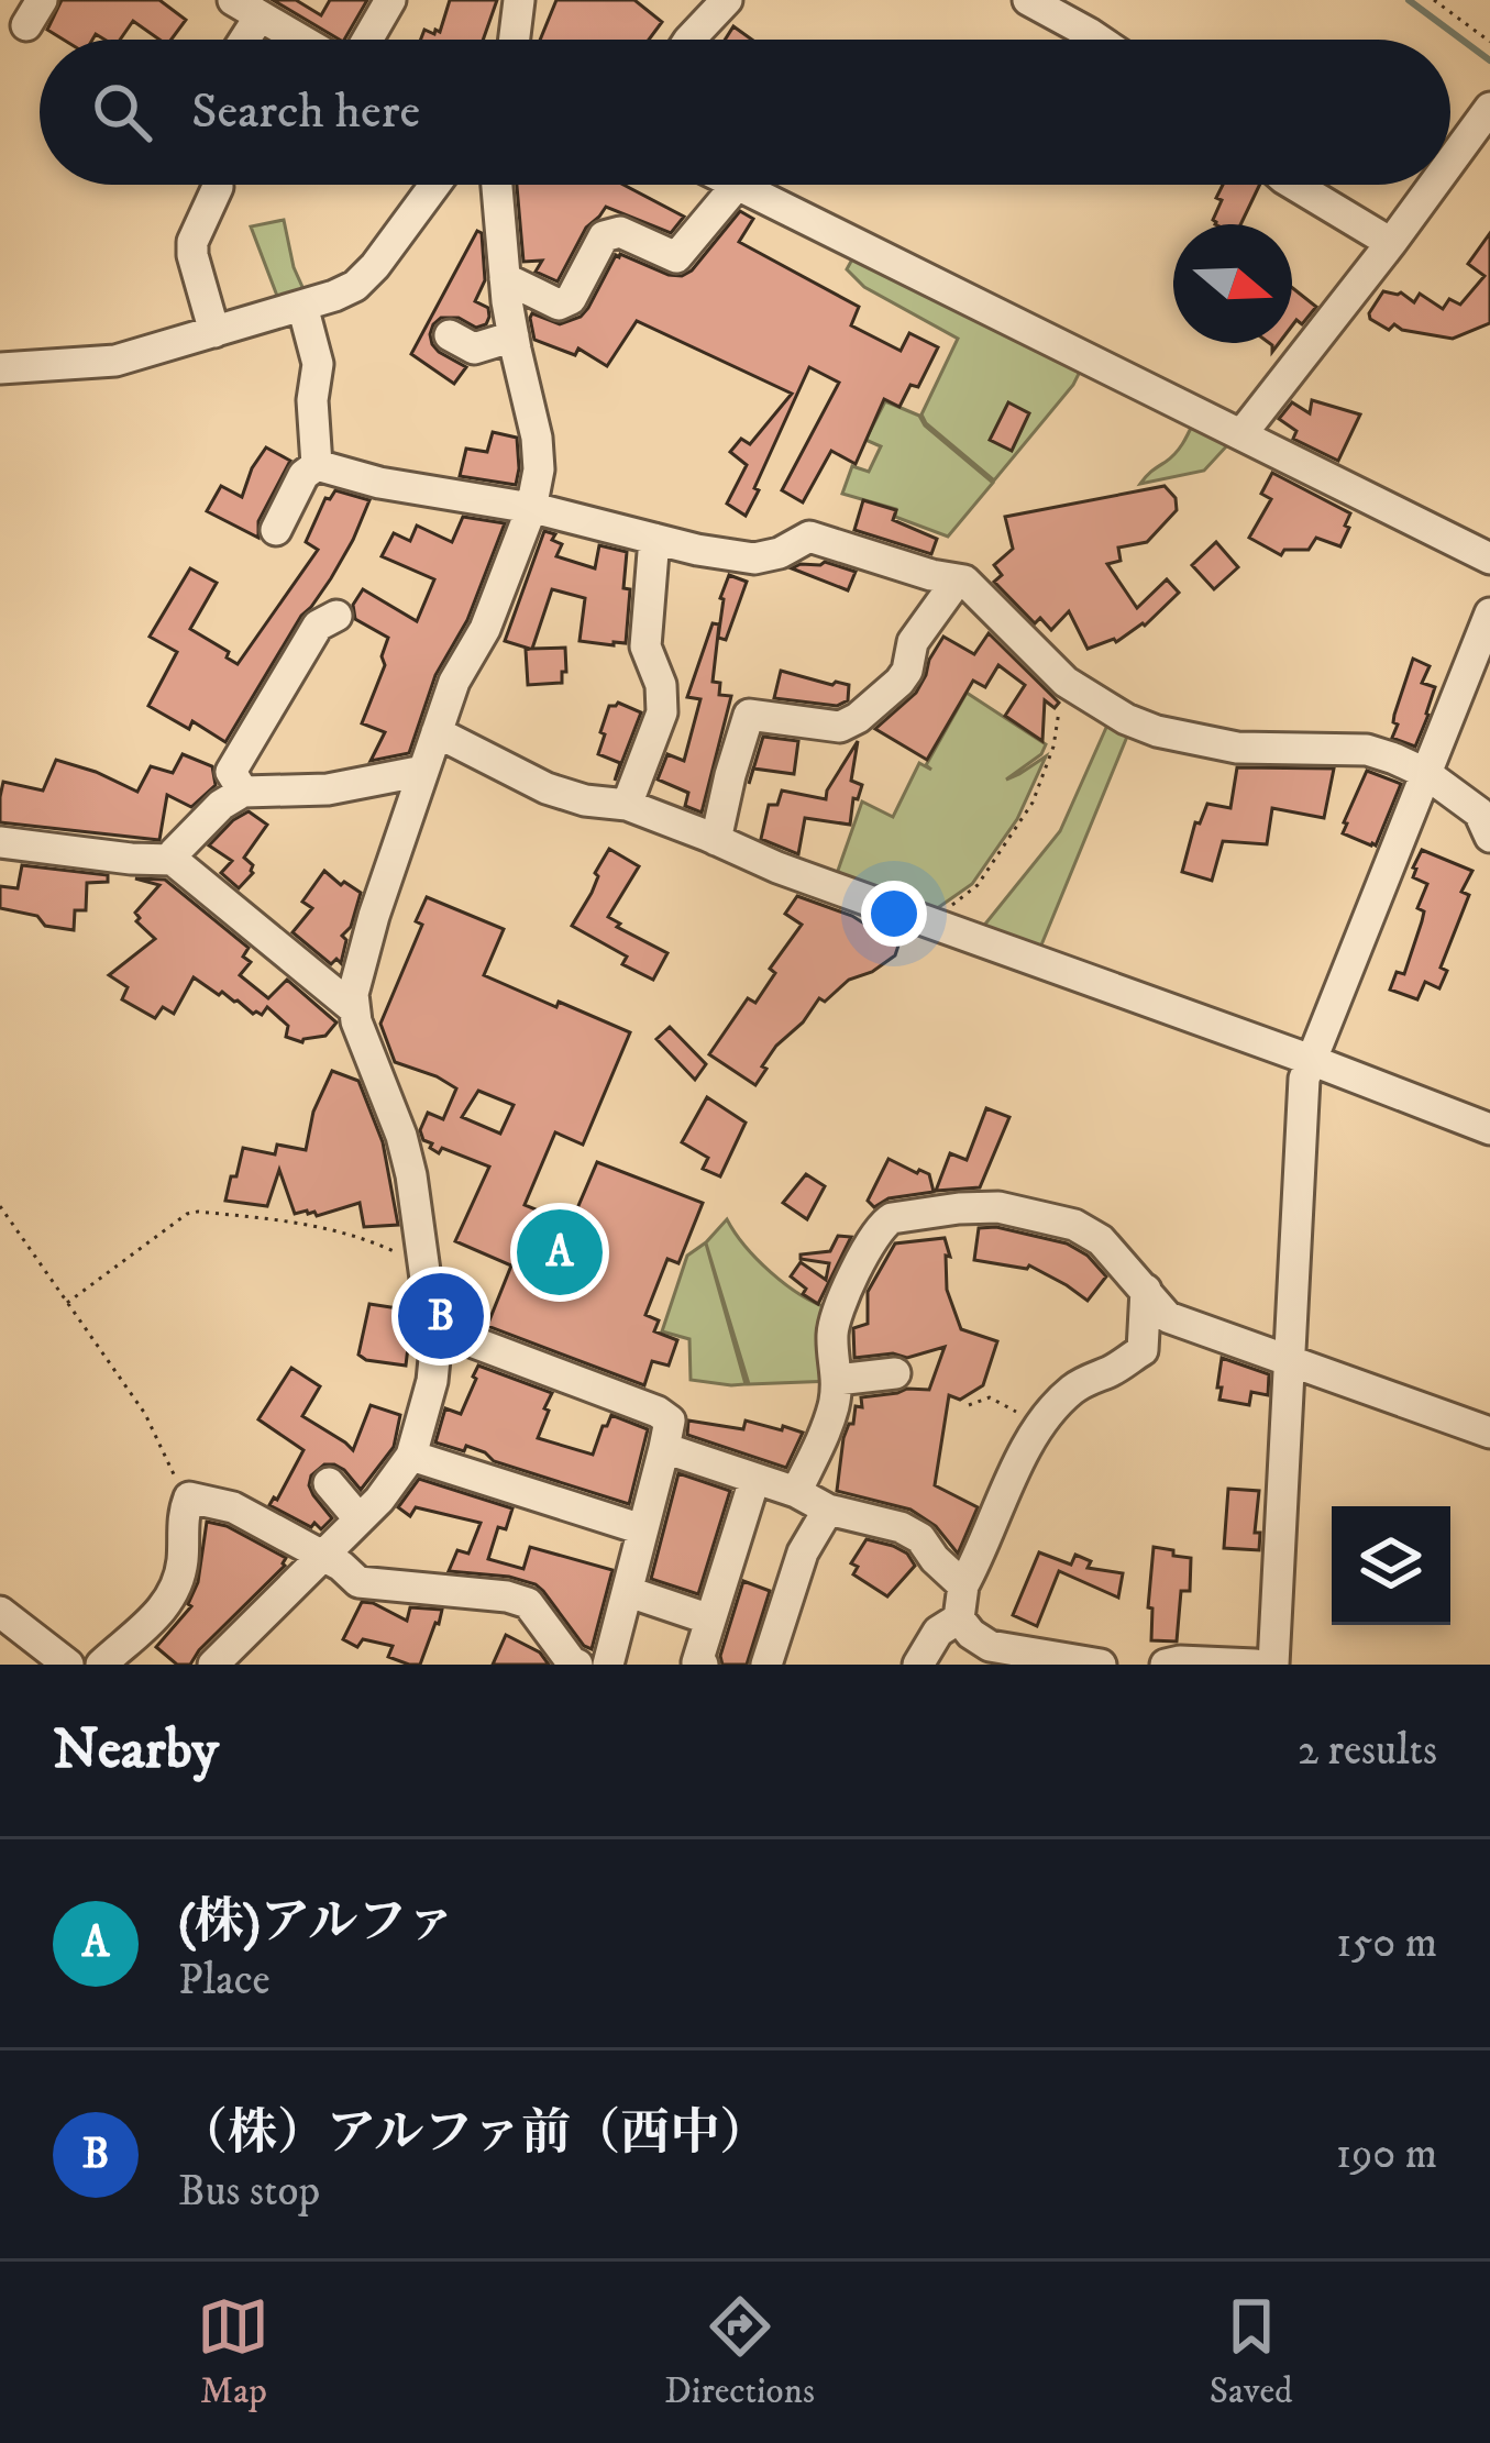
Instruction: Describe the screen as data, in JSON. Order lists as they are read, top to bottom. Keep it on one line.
{"north":"right","page":{"search":"Search here","pins":["A","B"],"heading":["Nearby","2 results"],"list":[{"mark":"A","name":"(株)アルファ","note":"Place","value":"150 m"},{"mark":"B","name":"（株）アルファ前（西中）","note":"Bus stop","value":"190 m"}],"nav":["Map","Directions","Saved"]}}
